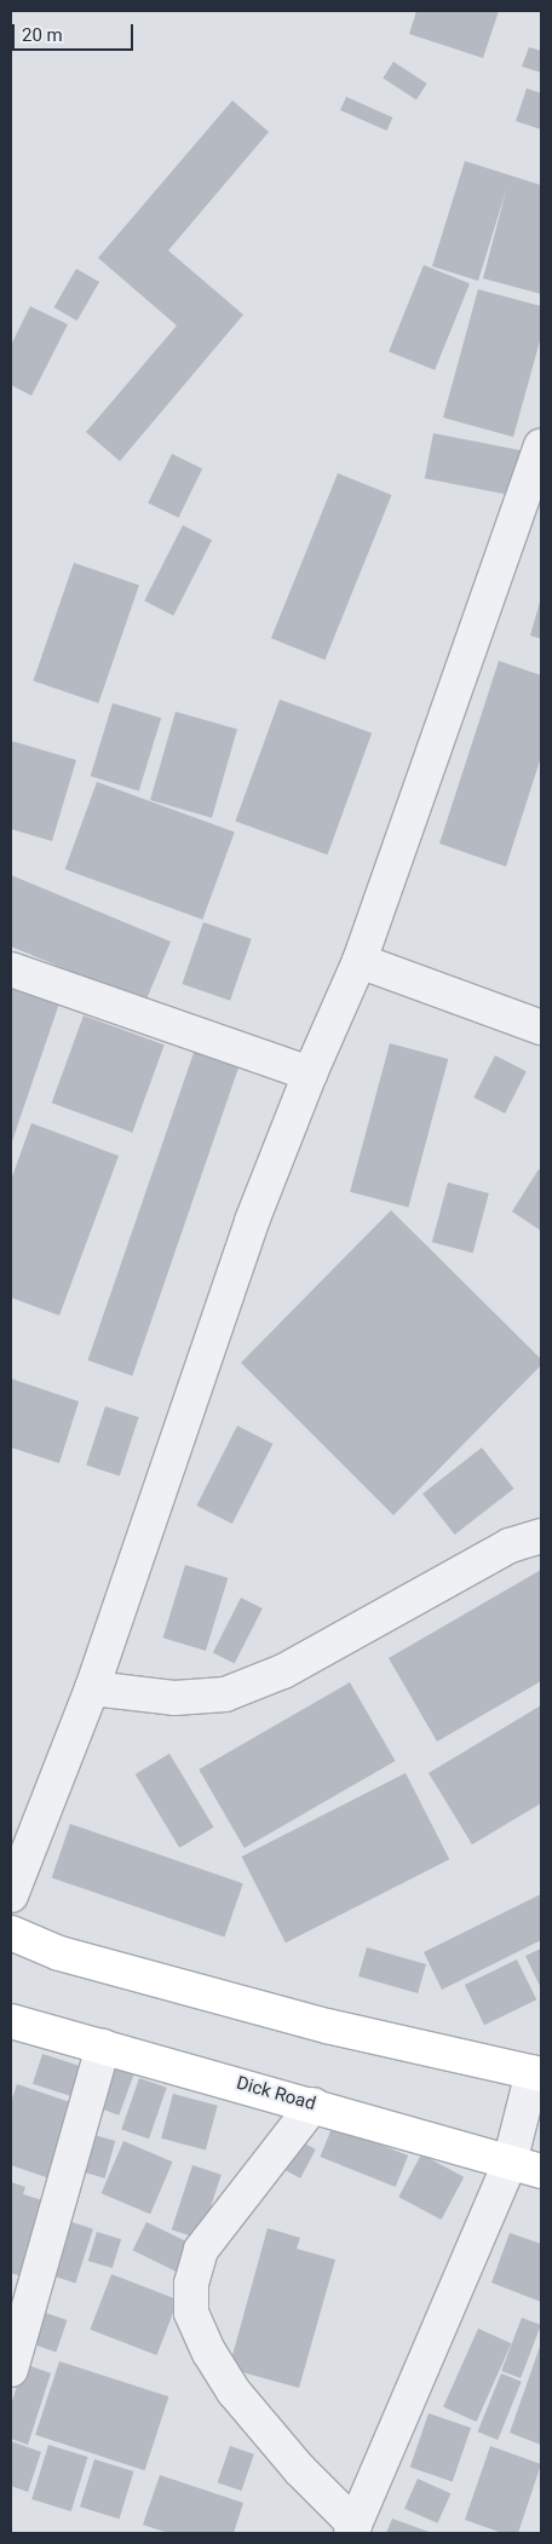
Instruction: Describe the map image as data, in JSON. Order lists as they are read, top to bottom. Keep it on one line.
{"streets":{"main road":["Dick Road"]},"scale_bar":"20 m"}
